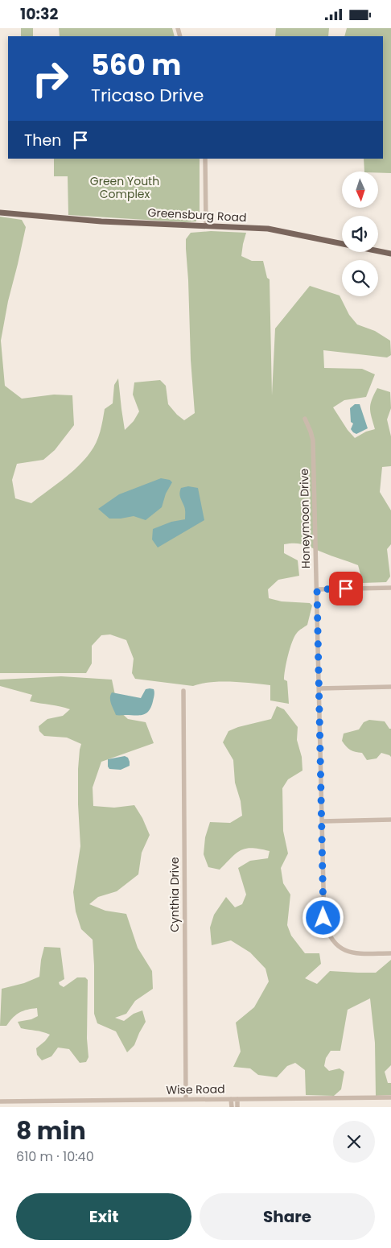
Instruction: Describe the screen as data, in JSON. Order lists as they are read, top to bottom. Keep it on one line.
{"streets":{"main road":["Greensburg Road"],"street":["Honeymoon Drive","Cynthia Drive","Wise Road"]},"crossings":[["Cynthia Drive","Wise Road"]],"parks":["Green Youth Complex"],"north":"bottom","page":{"status":"10:32","turn":["560 m","Tricaso Drive"],"then":"Then","heading":["8 min","610 m · 10:40"],"buttons":["Exit","Share"]}}
